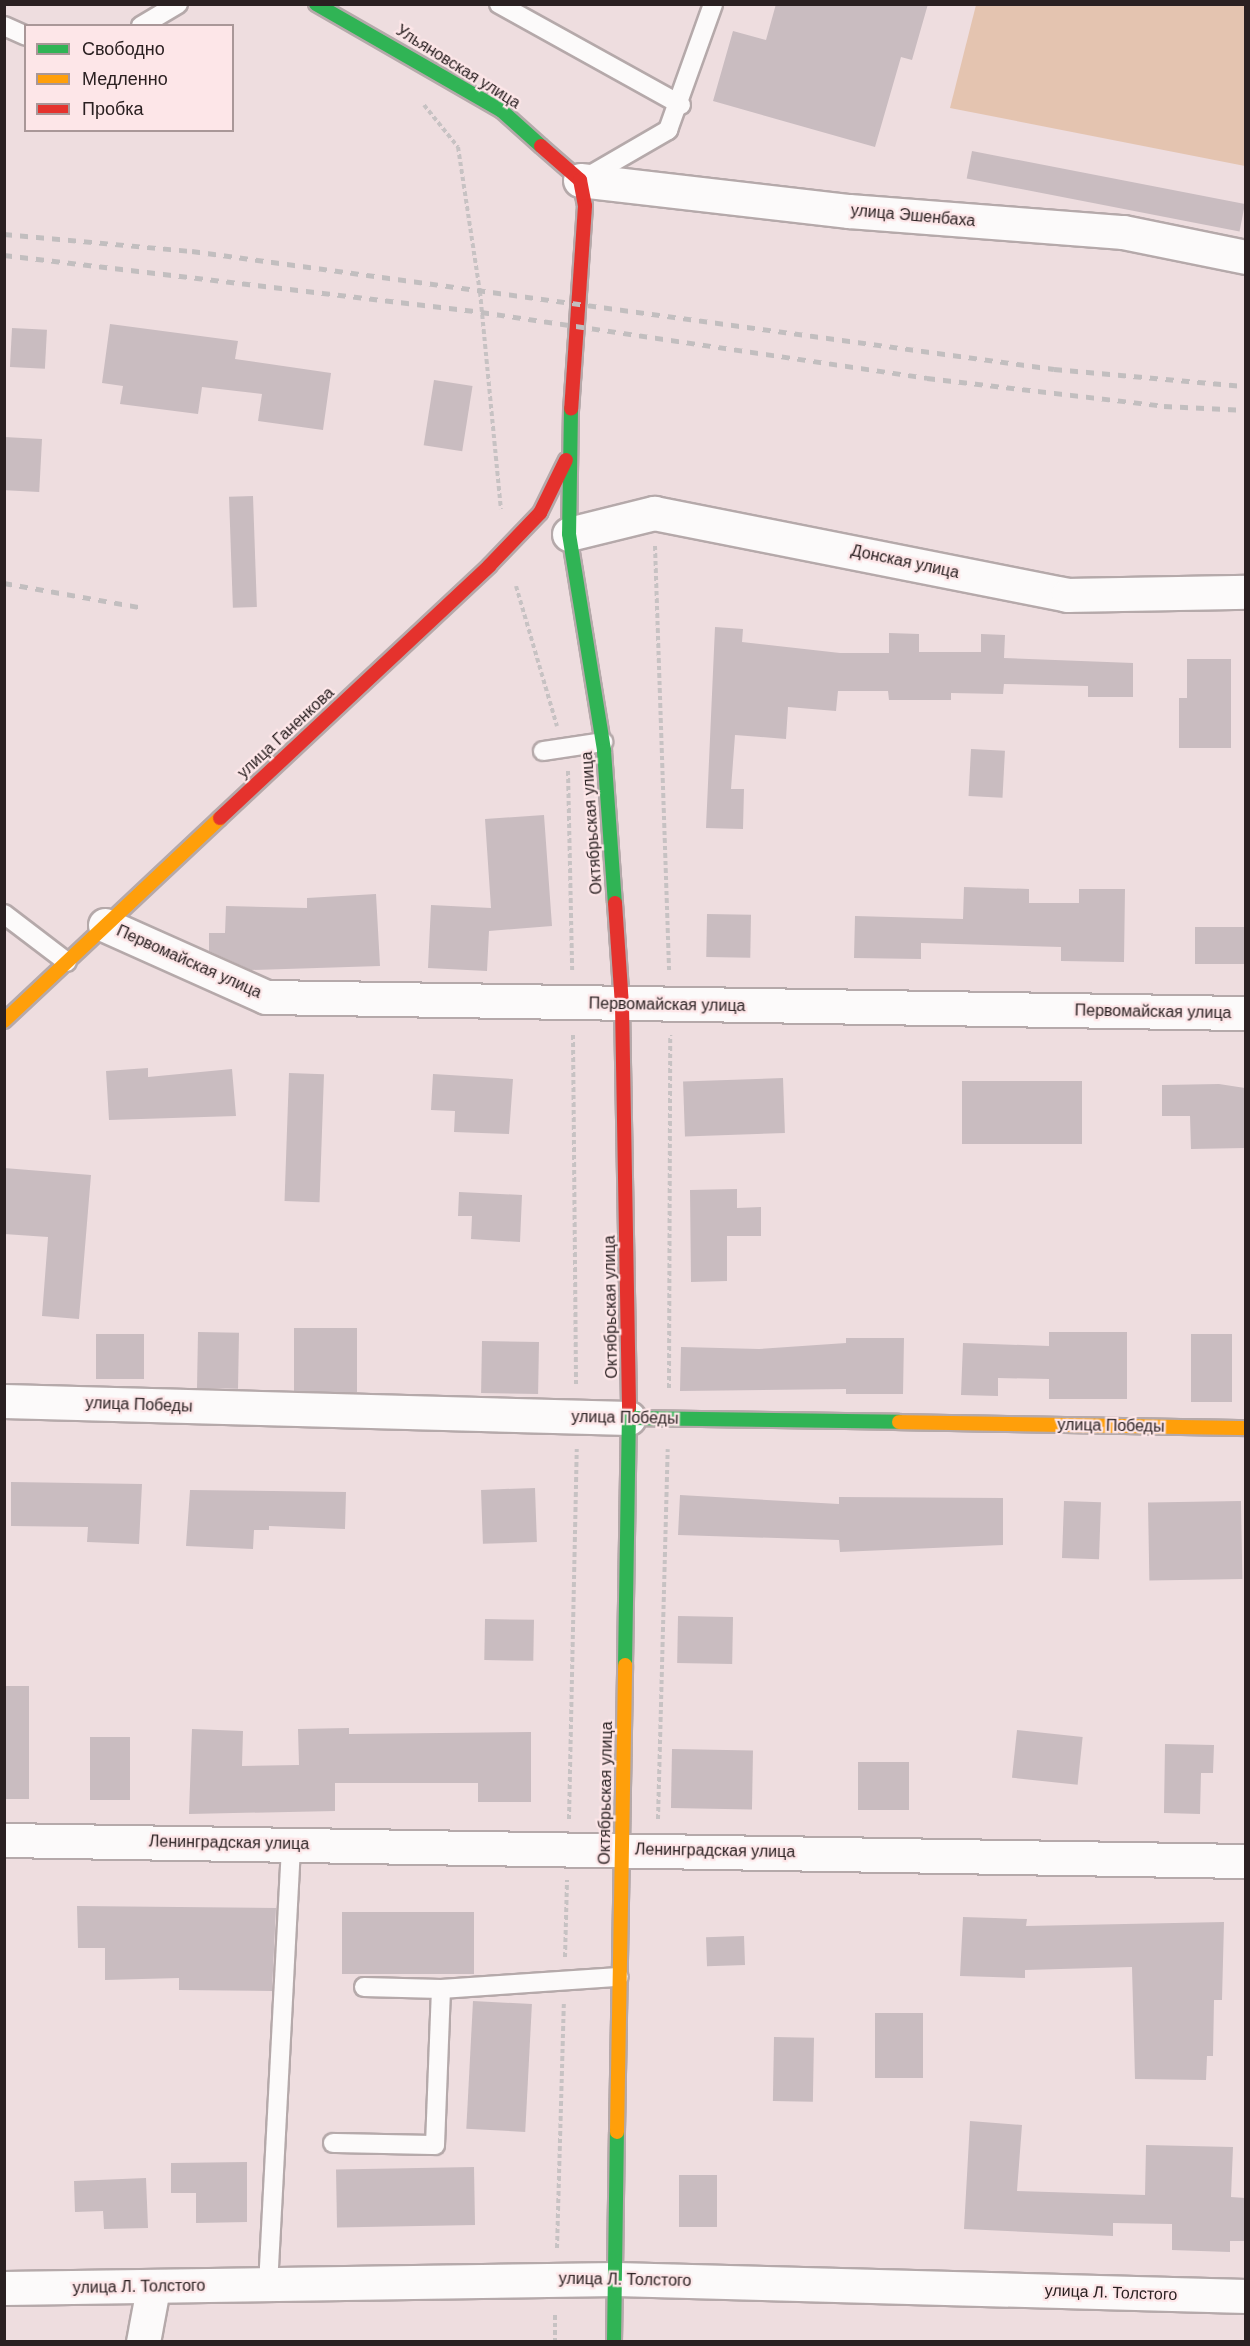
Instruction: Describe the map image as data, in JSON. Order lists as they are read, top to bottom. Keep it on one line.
{"streets":{"main road":["Ульяновская улица","улица Ганенкова","Октябрьская улица","улица Победы"],"street":["улица Эшенбаха","Донская улица","Первомайская улица","Ленинградская улица","улица Л. Толстого"]},"crossings":[["Ульяновская улица","улица Эшенбаха"],["Ульяновская улица","Октябрьская улица"],["улица Эшенбаха","Октябрьская улица"],["Донская улица","Октябрьская улица"],["улица Ганенкова","Октябрьская улица"],["улица Ганенкова","Первомайская улица"],["Октябрьская улица","Первомайская улица"],["Октябрьская улица","улица Победы"],["Октябрьская улица","Ленинградская улица"],["Октябрьская улица","улица Л. Толстого"]],"legend":["Свободно","Медленно","Пробка"]}
